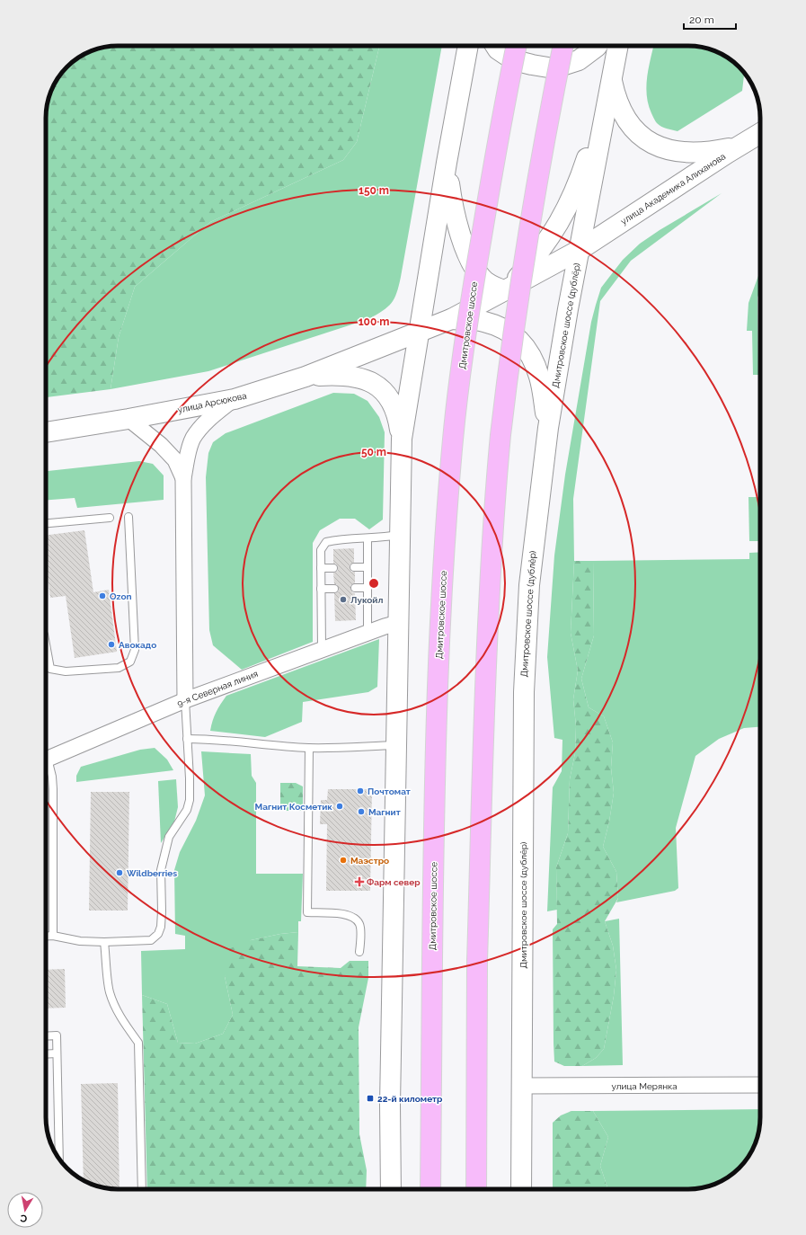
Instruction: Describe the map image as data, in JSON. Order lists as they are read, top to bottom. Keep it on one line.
{"streets":{"highway":["Дмитровское шоссе"],"street":["улица Академика Алиханова","Дмитровское шоссе (дублёр)","улица Арсюкова","9-я Северная линия","улица Мерянка"]},"crossings":[["улица Академика Алиханова","Дмитровское шоссе (дублёр)"],["улица Академика Алиханова","улица Арсюкова"],["Дмитровское шоссе (дублёр)","улица Мерянка"]],"places":{"other":["Ozon","Лукойл","Авокадо","Почтомат","Магнит Косметик","Магнит","Маэстро","Wildberries"],"health":["Фарм север"],"transit":["22-й километр"]},"scale_bar":"20 m","north":"bottom","rings":["150 m","100 m","50 m"]}
